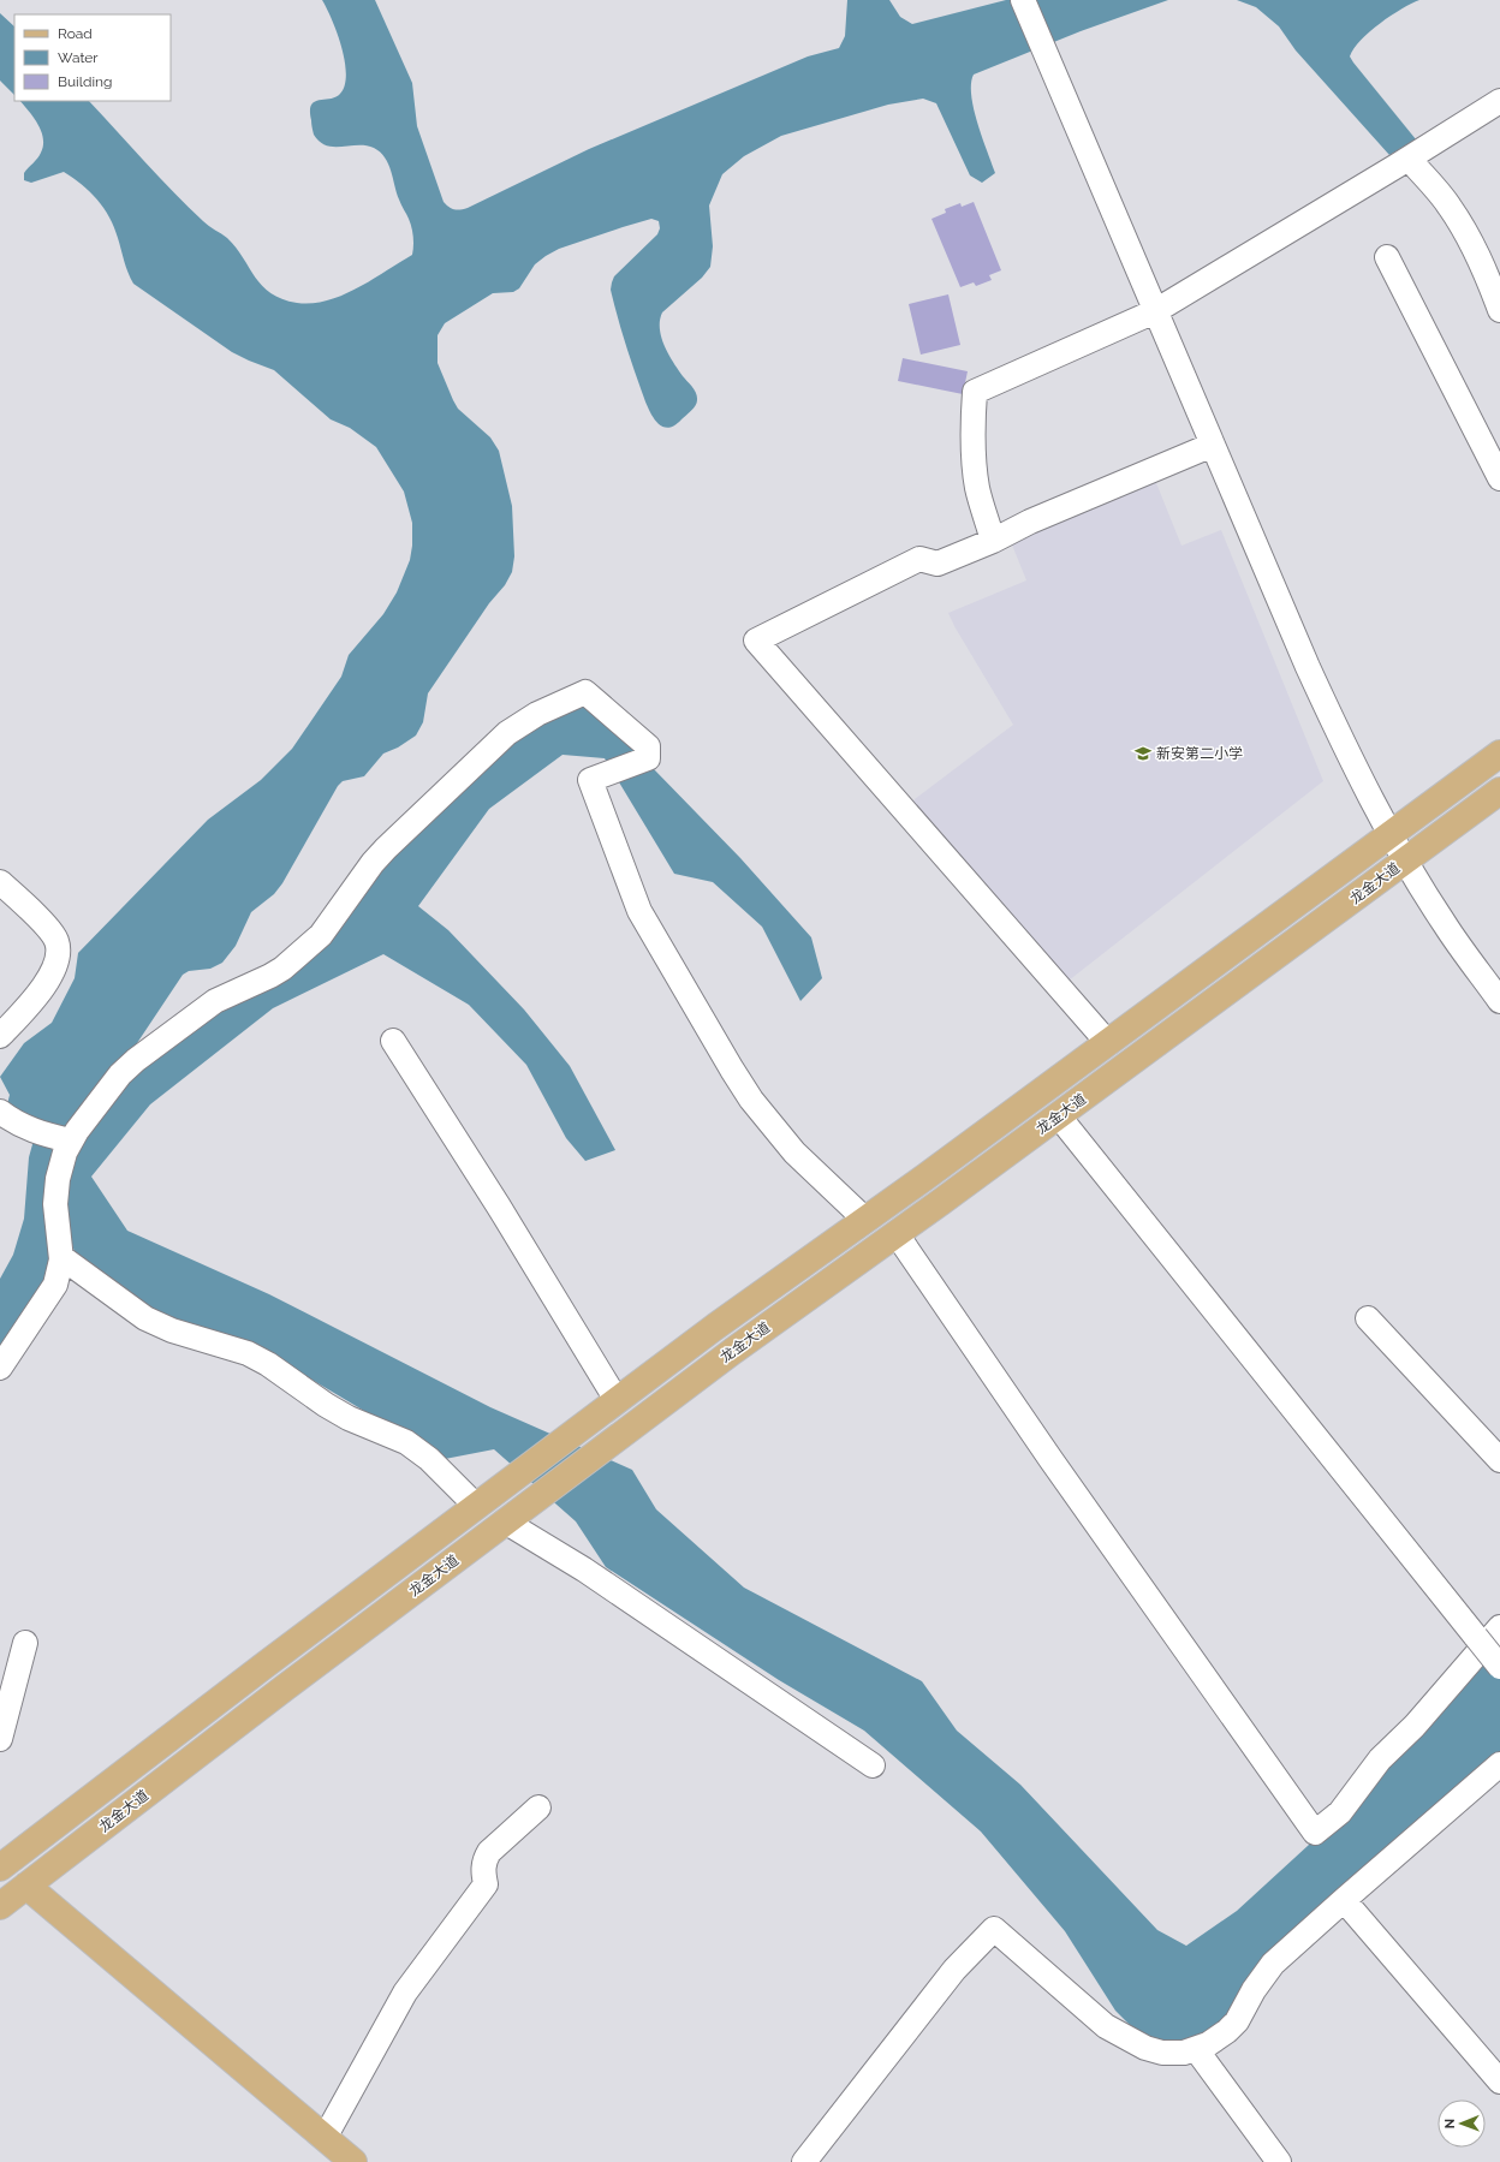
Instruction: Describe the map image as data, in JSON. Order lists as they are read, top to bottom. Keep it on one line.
{"streets":{"main road":["龙金大道"]},"places":{"school or university":["新安第二小学"]},"legend":["Road","Water","Building"],"north":"left"}
